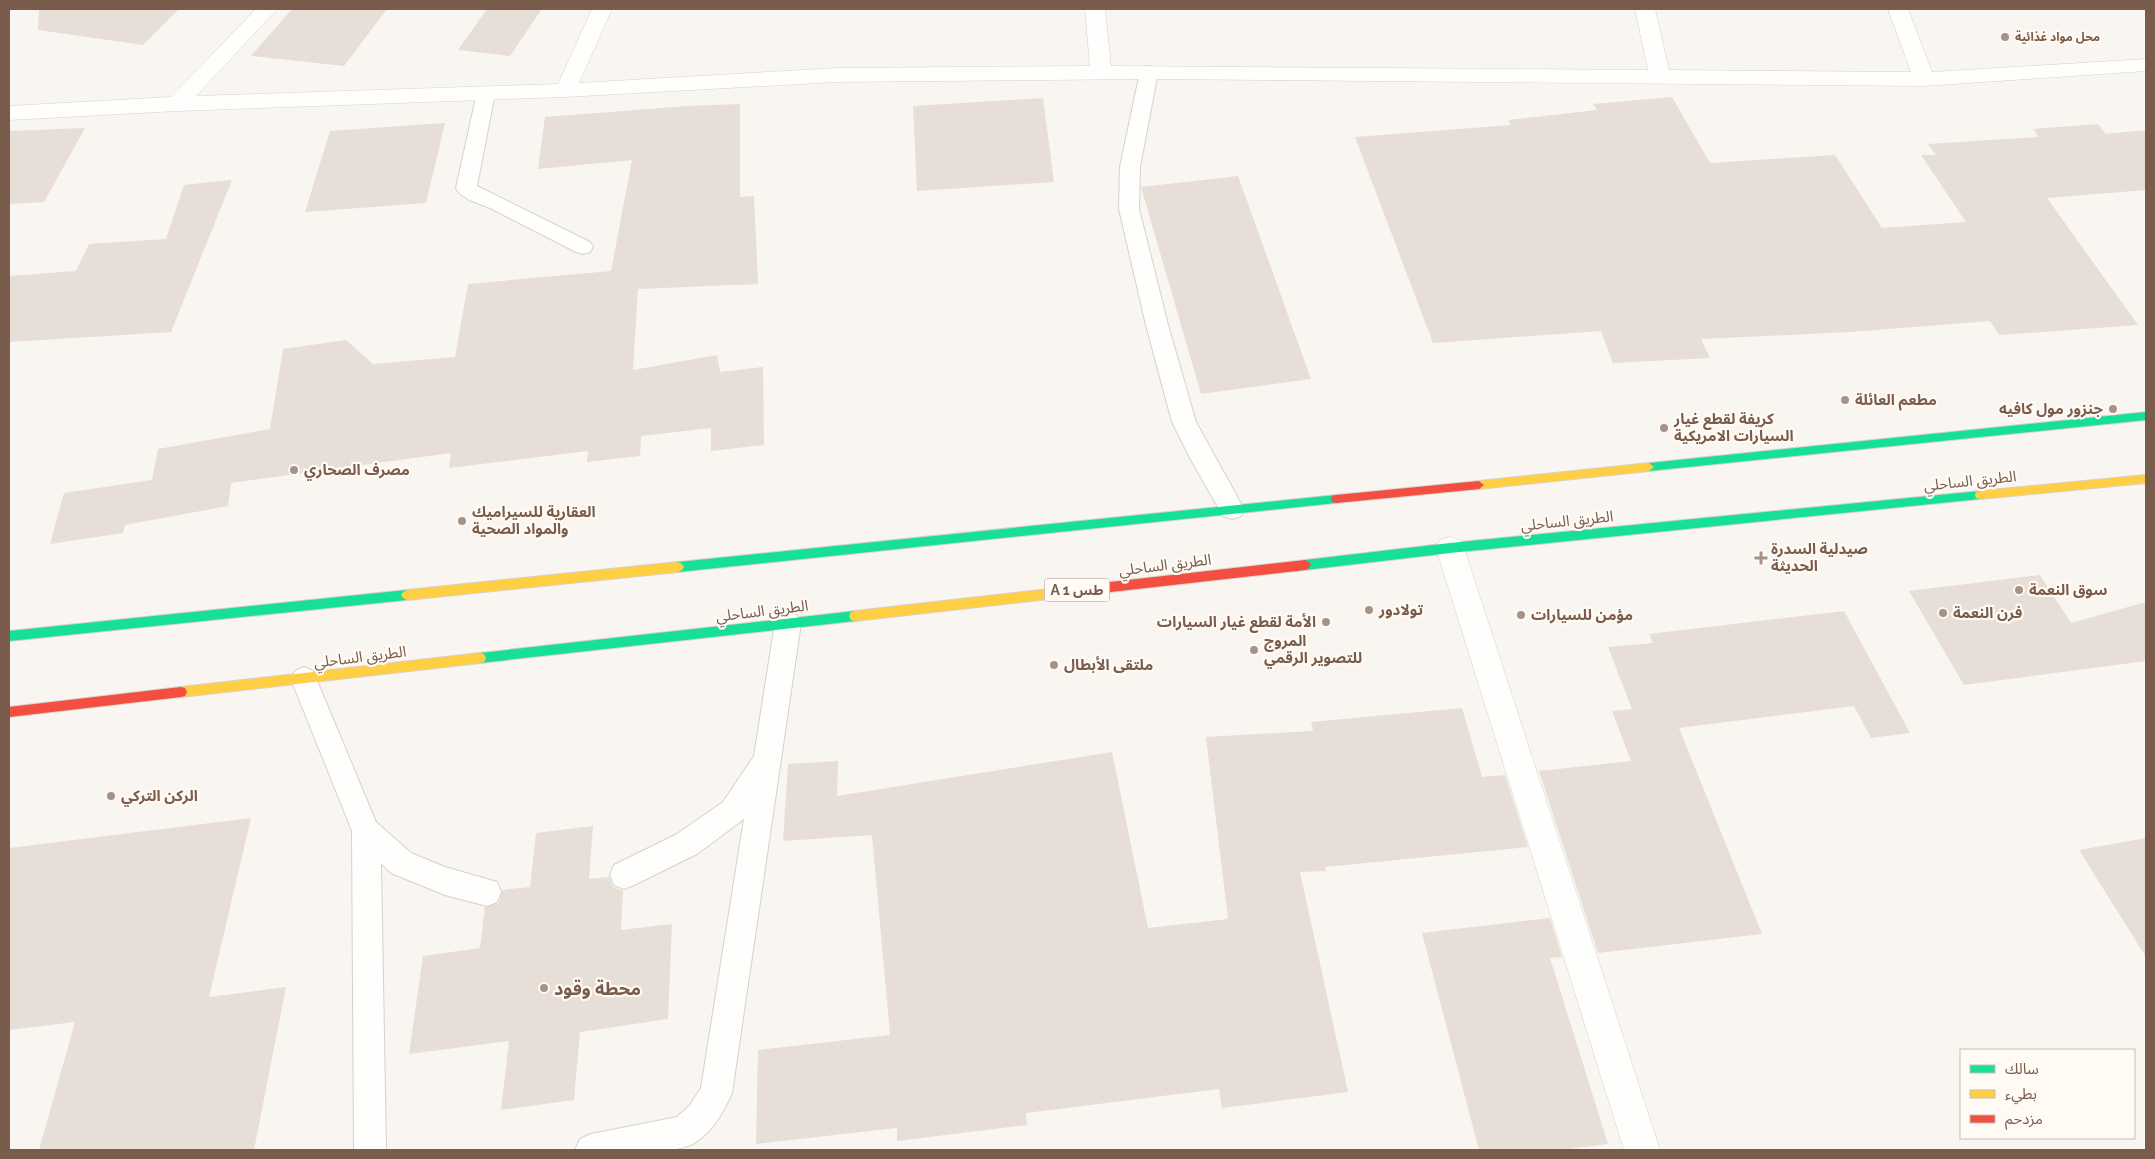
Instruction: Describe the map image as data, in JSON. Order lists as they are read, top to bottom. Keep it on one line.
{"streets":{"highway":["الطريق الساحلي","A 1 طس"]},"places":{"other":["محل مواد غذائية","مطعم العائلة","جنزور مول كافيه","كريفة لقطع غيار السيارات الامريكية","مصرف الصحاري","العقارية للسيراميك والمواد الصحية","سوق النعمة","تولادور","فرن النعمة","مؤمن للسيارات","الأمة لقطع غيار السيارات","المروج للتصوير الرقمي","ملتقى الأبطال","الركن التركي","محطة وقود"],"health":["صيدلية السدرة الحديثة"]},"legend":["سالك","بطيء","مزدحم"]}
